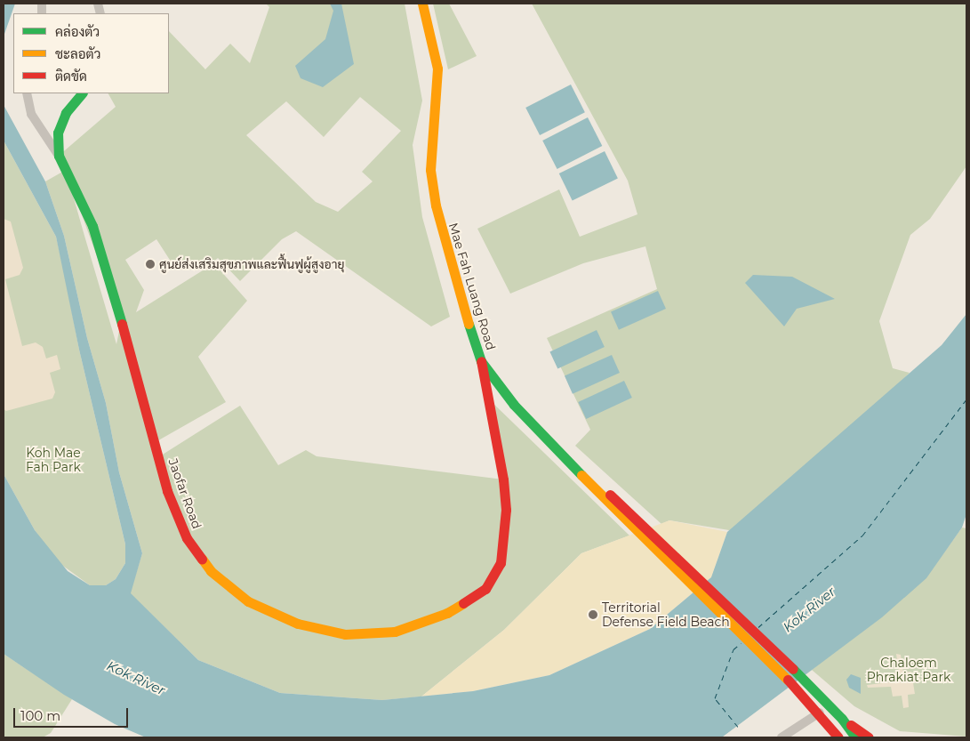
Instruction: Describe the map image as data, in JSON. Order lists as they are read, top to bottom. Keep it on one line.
{"streets":{"street":["Mae Fah Luang Road","Jaofar Road"]},"crossings":[["Mae Fah Luang Road","Jaofar Road"]],"water":["Kok River"],"parks":["Koh Mae Fah Park","Chaloem Phrakiat Park"],"places":["ศูนย์ส่งเสริมสุขภาพและฟื้นฟูผู้สูงอายุ","Territorial Defense Field Beach"],"legend":["คล่องตัว","ชะลอตัว","ติดขัด"],"scale_bar":"100 m"}
